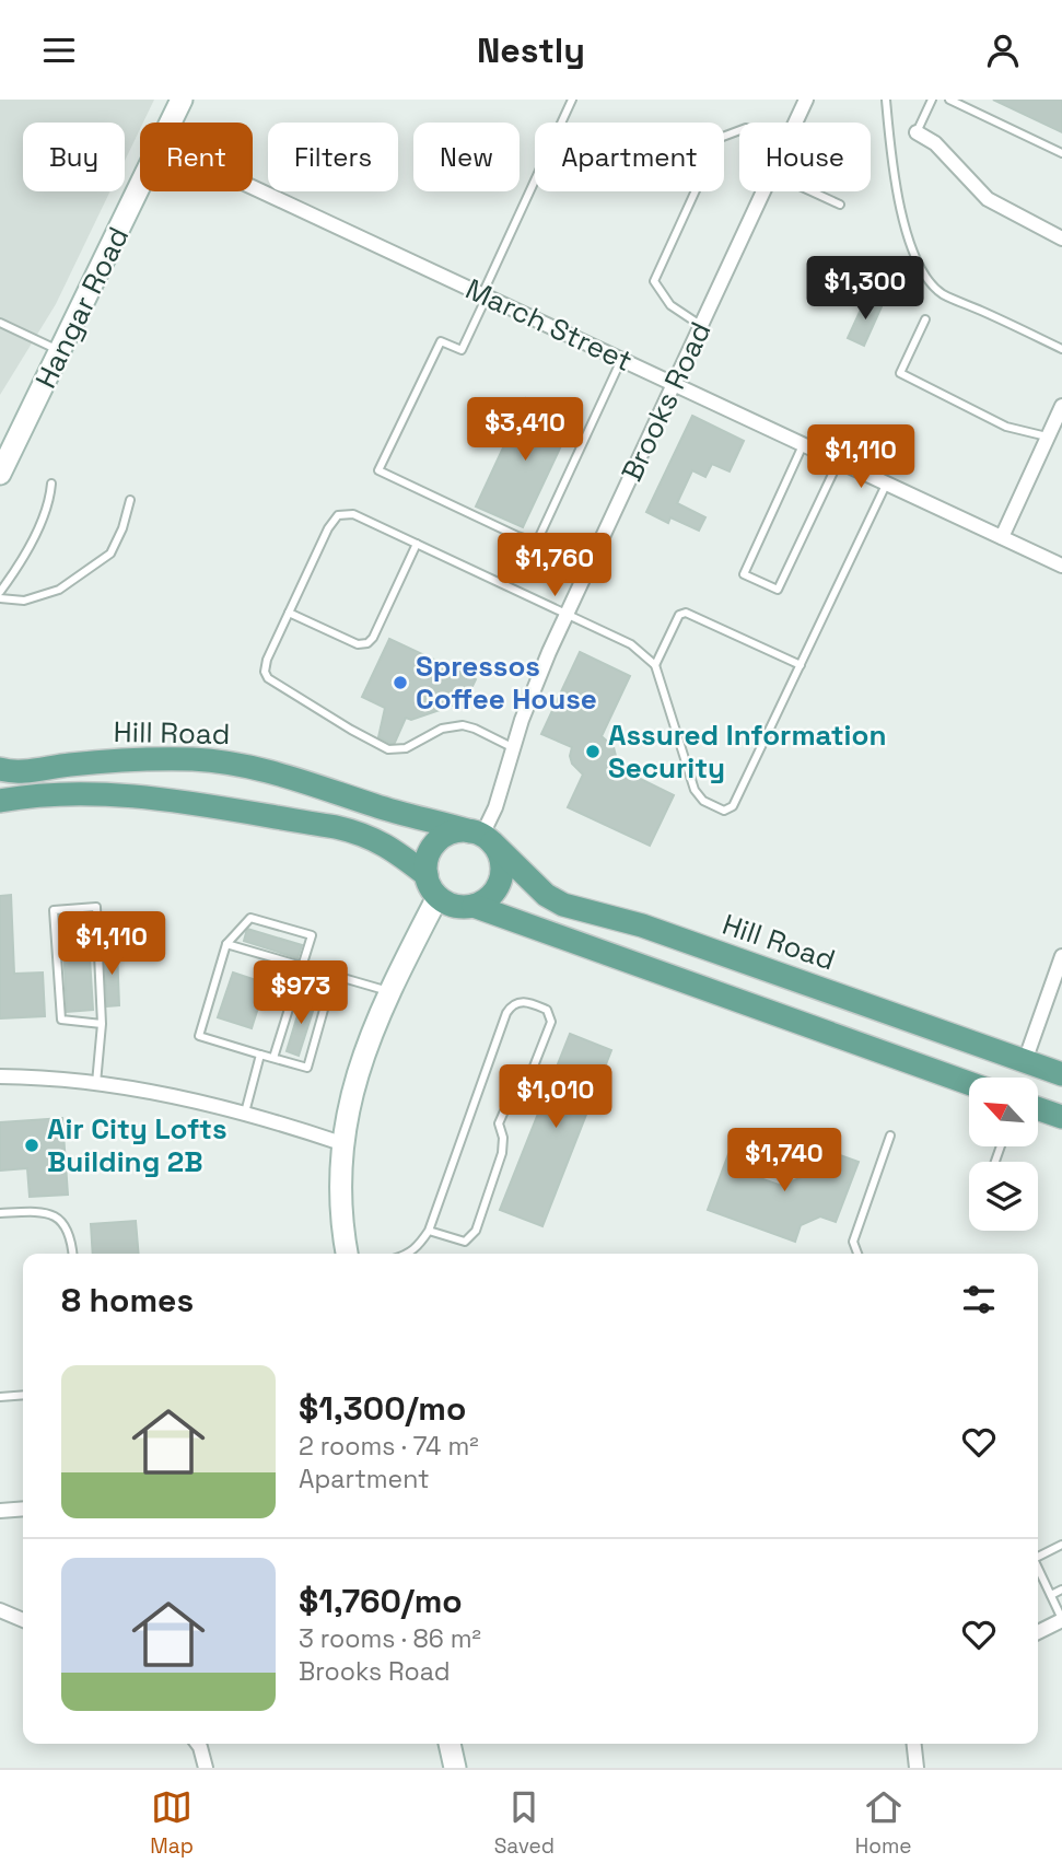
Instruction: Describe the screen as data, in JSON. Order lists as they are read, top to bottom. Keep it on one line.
{"streets":{"main road":["Hill Road"],"street":["Hangar Road","March Street","Brooks Road"]},"crossings":[["March Street","Brooks Road"],["Brooks Road","Hill Road"]],"places":["Spressos Coffee House","Assured Information Security","Air City Lofts Building 2B"],"north":"top left","page":{"header":"Nestly","chip":["Buy","Rent","Filters","New","Apartment","House"],"price":["$1,300","$3,410","$1,110","$1,760","$1,110","$973","$1,010","$1,740"],"heading":"8 homes","list":[{"name":"$1,300/mo","note":"2 rooms · 74 m² · Apartment"},{"name":"$1,760/mo","note":"3 rooms · 86 m² · Brooks Road"}],"tabs":["Map","Saved","Home"]}}
